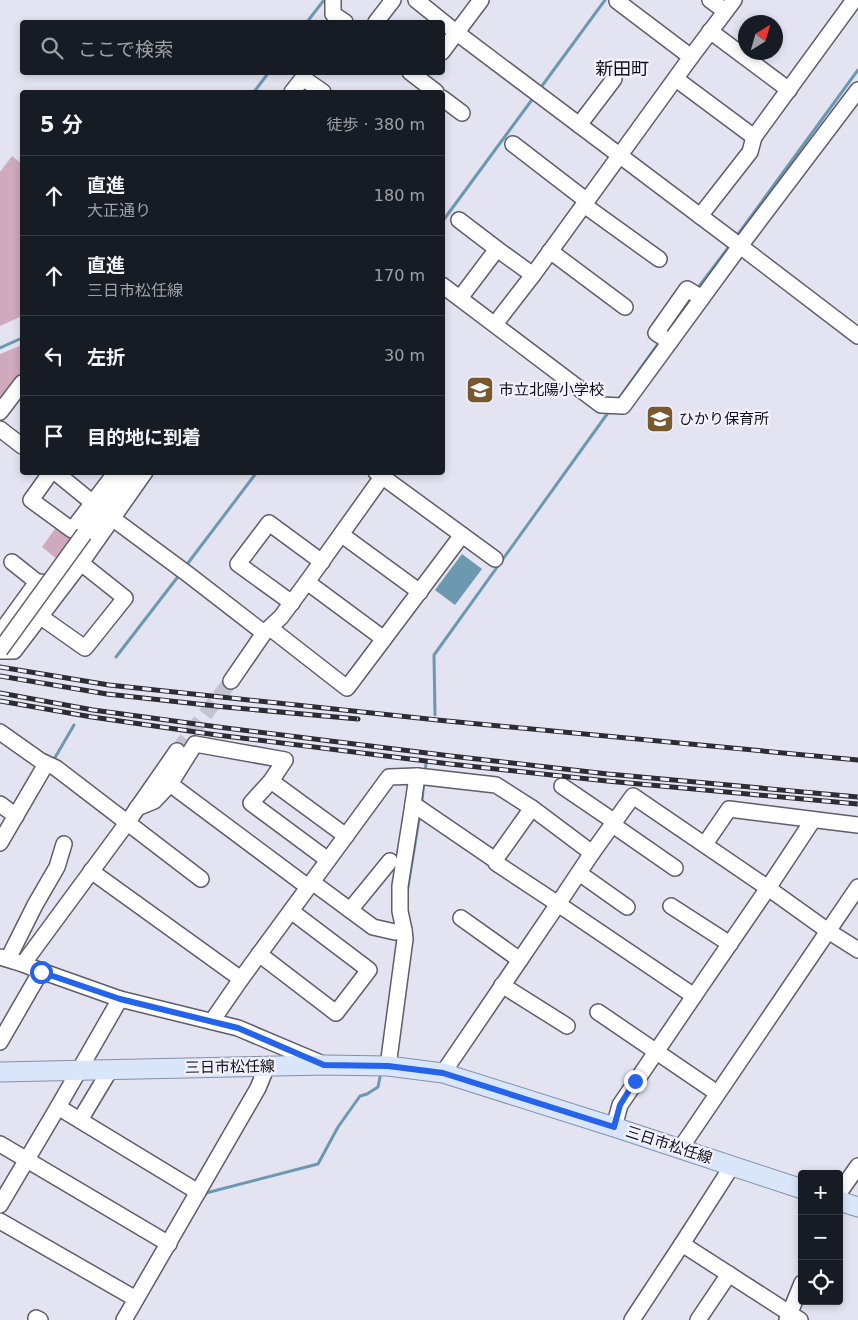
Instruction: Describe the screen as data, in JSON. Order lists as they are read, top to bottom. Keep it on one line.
{"streets":{"main road":["三日市松任線"]},"districts":["新田町"],"places":{"school or university":["市立北陽小学校","ひかり保育所"]},"north":"top right","page":{"search":"ここで検索","heading":["5 分","徒歩 · 380 m"],"list":[["直進","大正通り","180 m"],["直進","三日市松任線","170 m"],["左折","30 m"],"目的地に到着"],"map_buttons":["+","−"]}}
